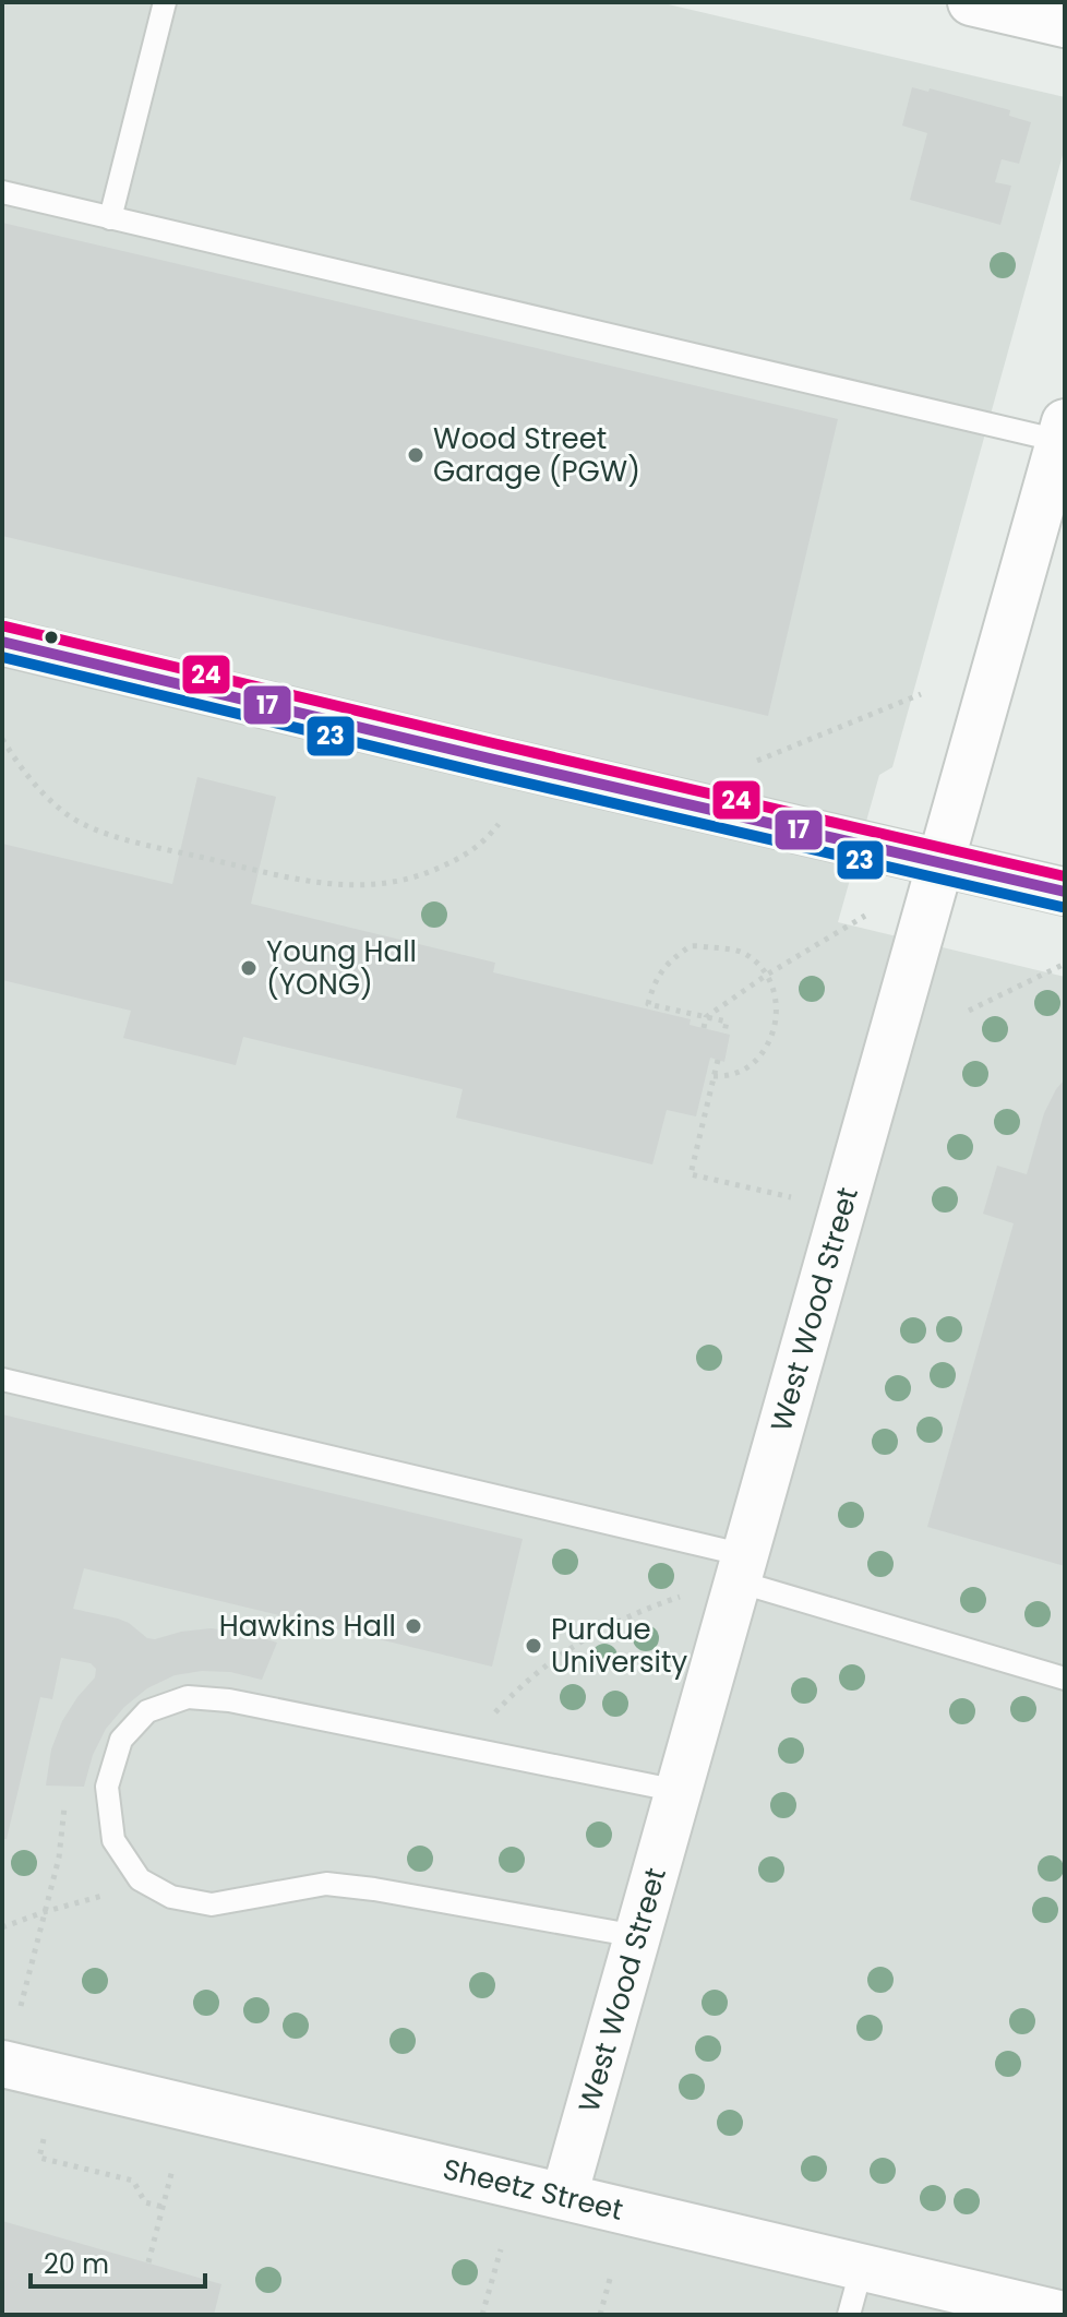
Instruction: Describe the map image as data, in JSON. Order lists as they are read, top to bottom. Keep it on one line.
{"streets":{"street":["West Wood Street","Sheetz Street"]},"crossings":[["West Wood Street","Sheetz Street"]],"places":["Wood Street Garage (PGW)","Young Hall (YONG)","Hawkins Hall","Purdue University"],"lines":["transit line 24","transit line 17","transit line 23"],"scale_bar":"20 m"}
